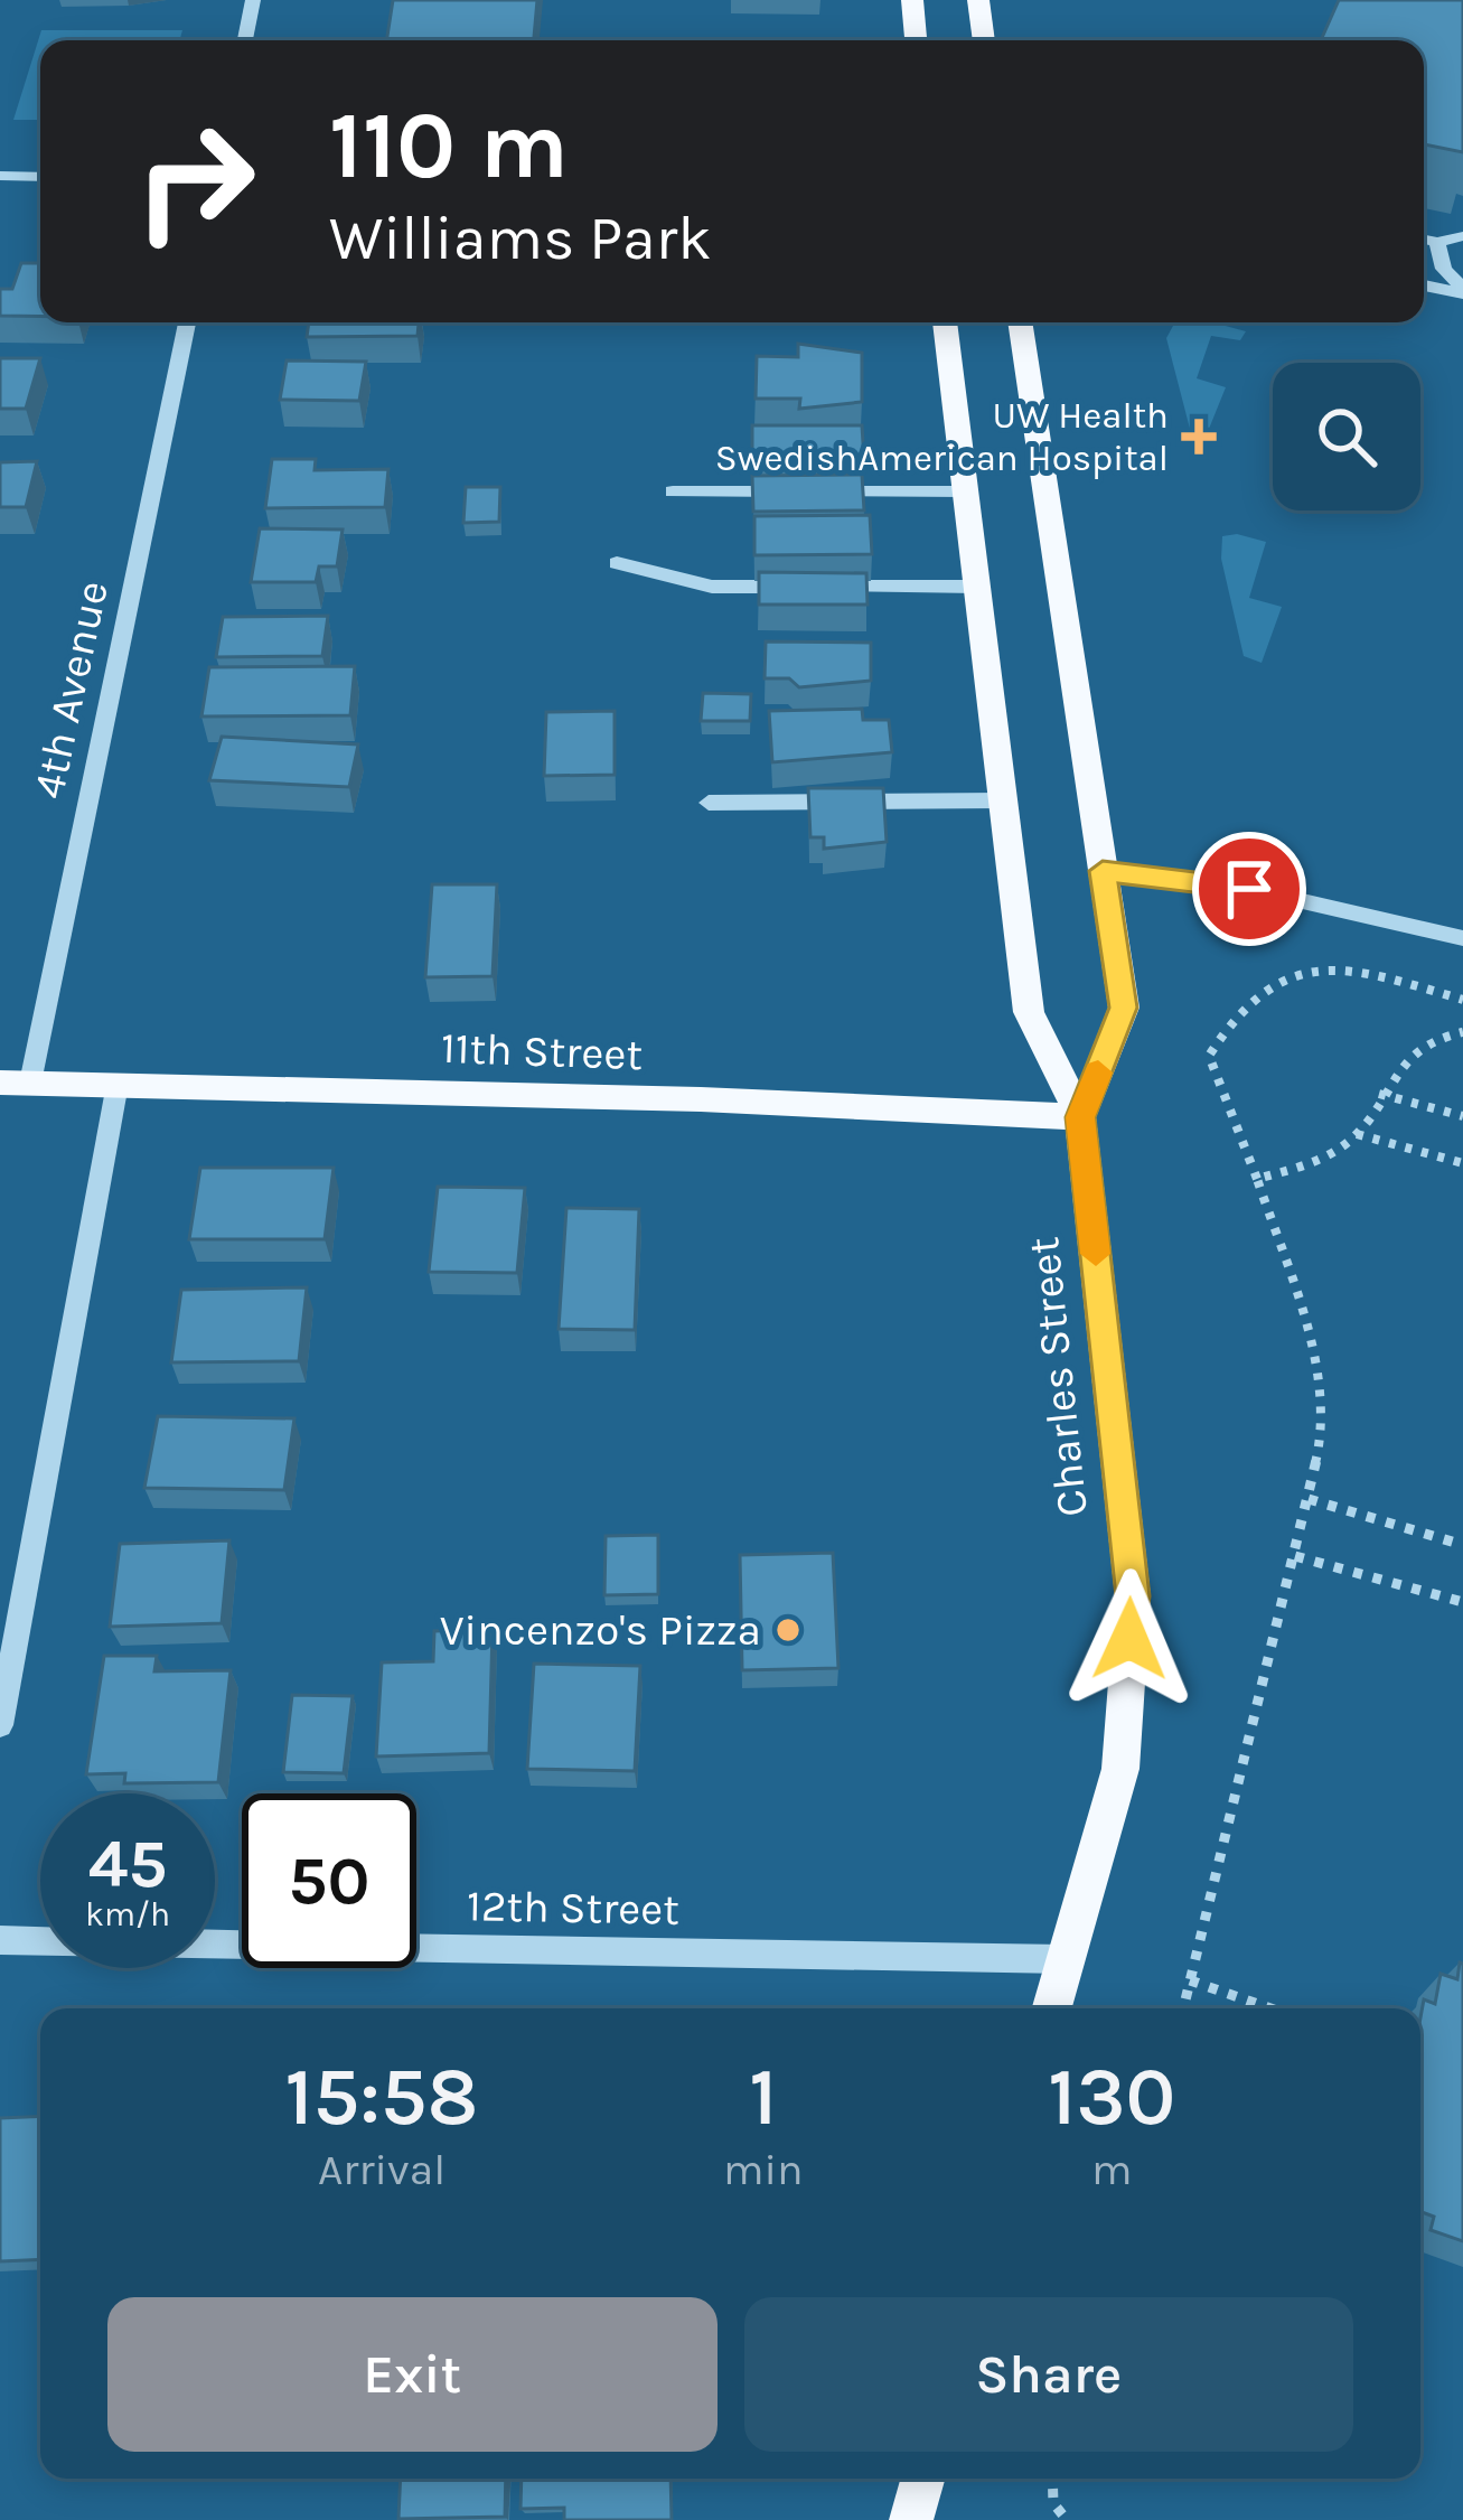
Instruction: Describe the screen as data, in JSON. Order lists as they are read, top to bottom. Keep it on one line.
{"streets":{"main road":["11th Street","Charles Street"],"street":["4th Avenue","12th Street"]},"crossings":[["4th Avenue","11th Street"],["11th Street","Charles Street"],["Charles Street","12th Street"]],"places":{"health":["UW Health SwedishAmerican Hospital"],"other":["Vincenzo's Pizza"]},"page":{"turn":["110 m","Williams Park"],"speed":"45 km/h","limit":"50","eta":["15:58","Arrival","1","min","130","m"],"buttons":["Exit","Share"]}}
